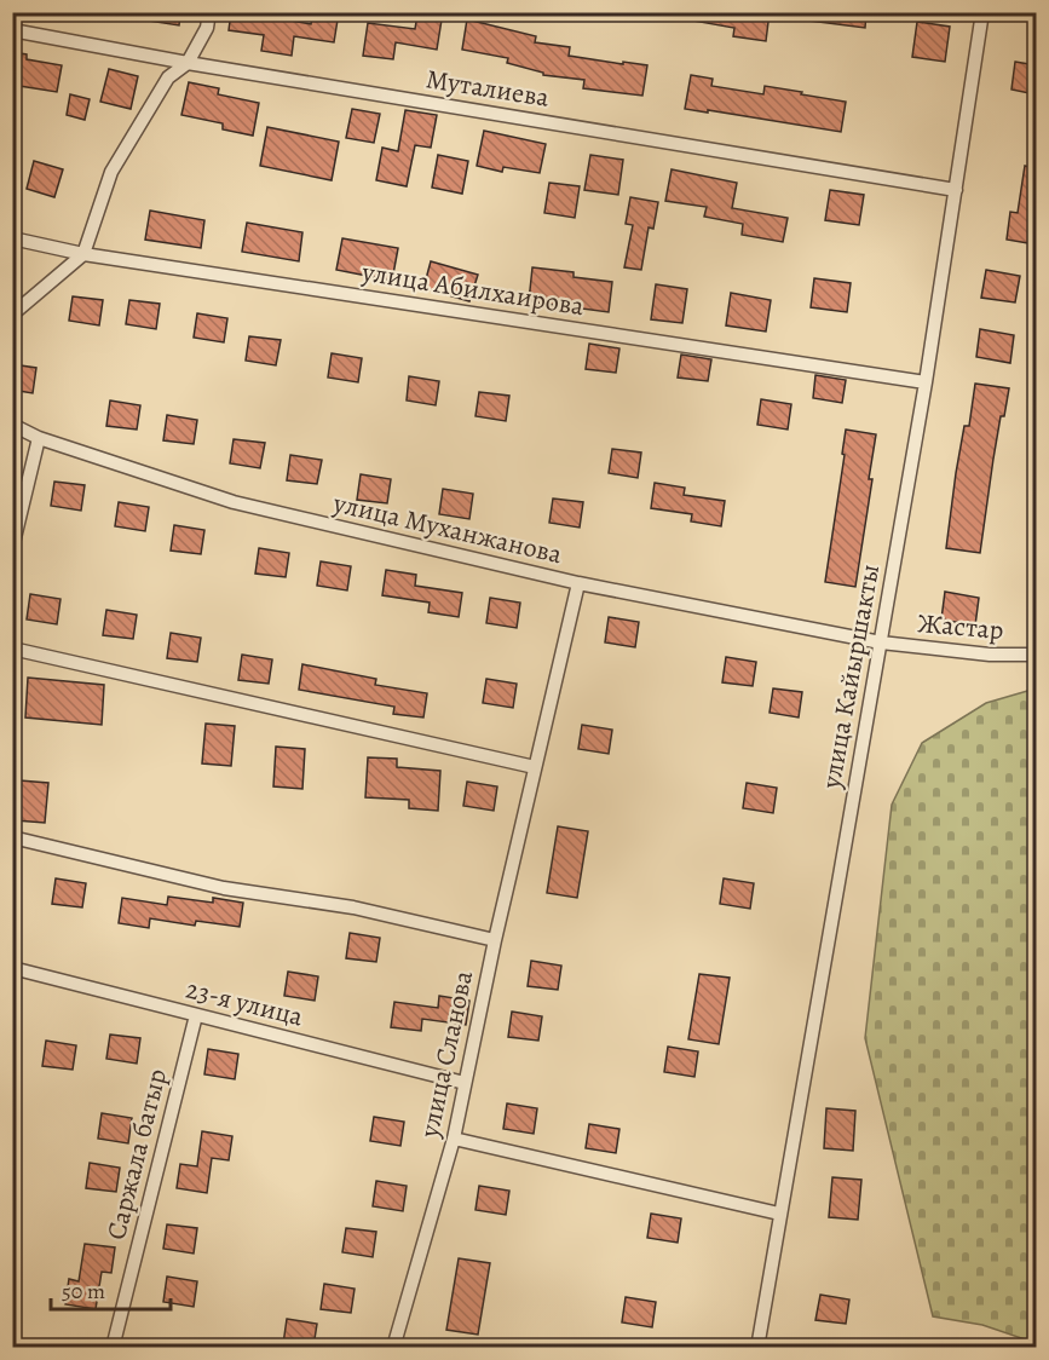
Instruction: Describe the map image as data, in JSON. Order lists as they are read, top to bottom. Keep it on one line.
{"streets":{"street":["Муталиева","улица Абилхаирова","улица Муханжанова","Жастар","улица Кайыршакты","23-я улица","улица Сланова","Саржала батыр"]},"crossings":[["Муталиева","улица Кайыршакты"],["улица Абилхаирова","улица Кайыршакты"],["улица Муханжанова","Жастар"],["улица Муханжанова","улица Кайыршакты"],["улица Муханжанова","улица Сланова"],["Жастар","улица Кайыршакты"],["23-я улица","улица Сланова"],["23-я улица","Саржала батыр"]],"scale_bar":"50 m"}
